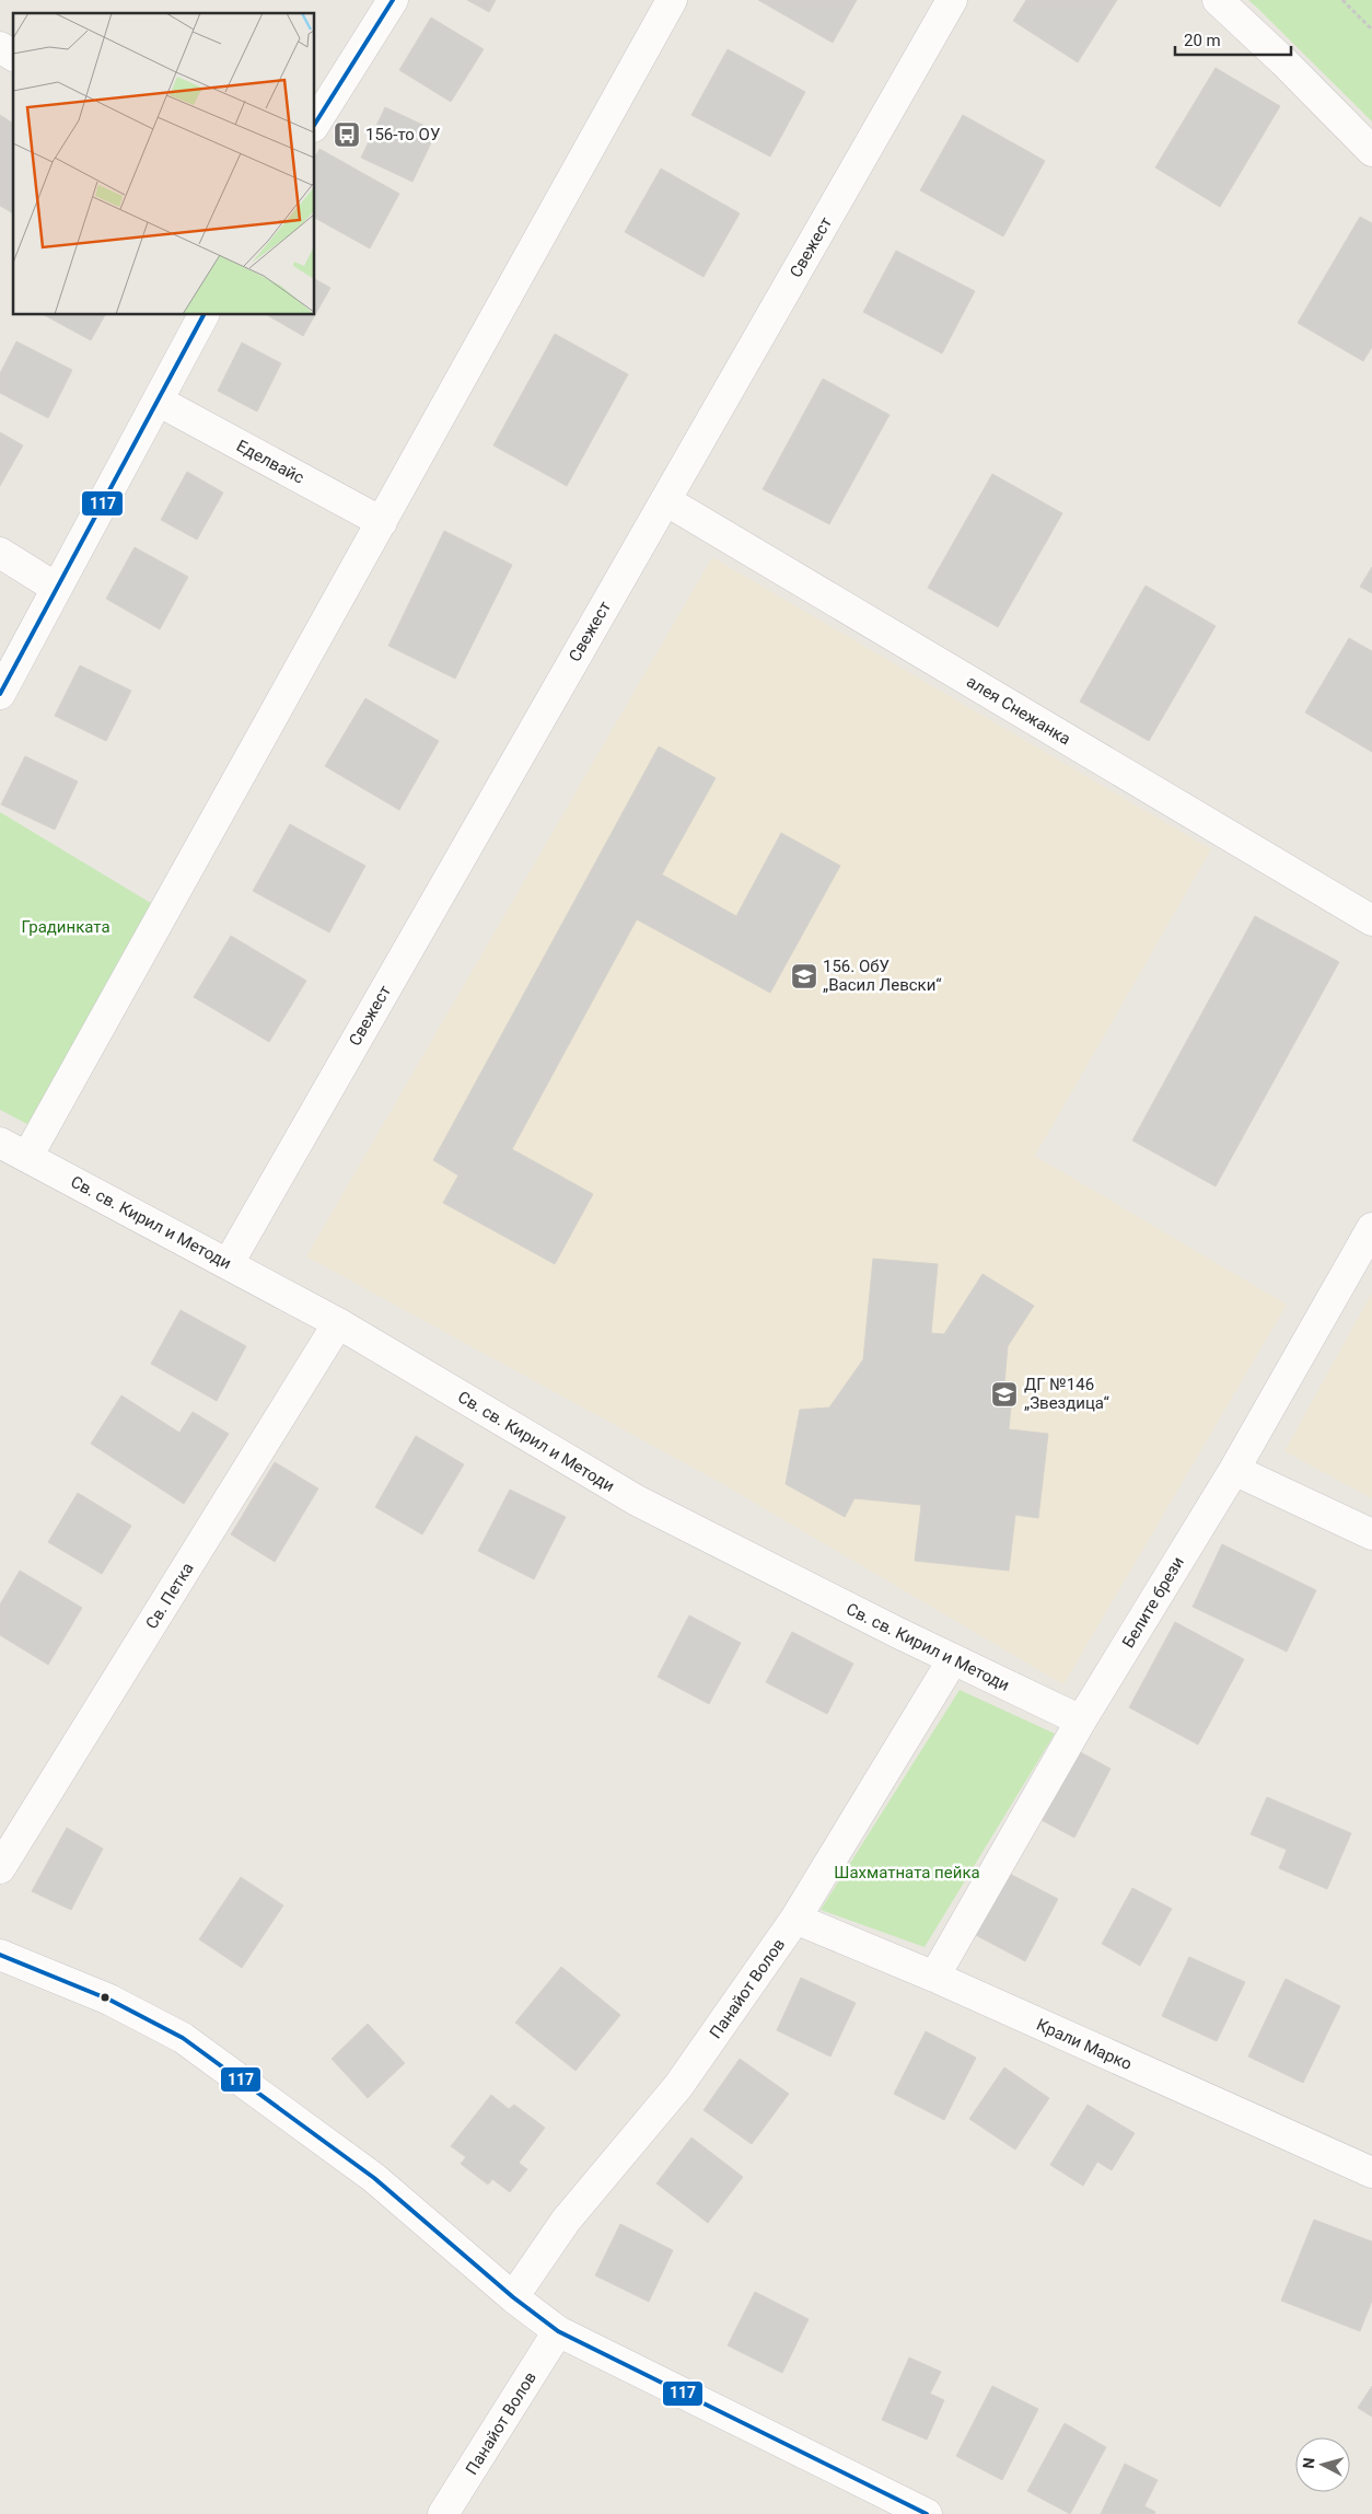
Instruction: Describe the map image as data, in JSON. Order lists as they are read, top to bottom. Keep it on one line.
{"streets":{"street":["Свежест","Еделвайс","алея Снежанка","Св. св. Кирил и Методи","Св. Петка","Белите брези","Панайот Волов","Крали Марко"]},"crossings":[["Свежест","алея Снежанка"],["Свежест","Св. св. Кирил и Методи"],["Св. св. Кирил и Методи","Св. Петка"],["Св. св. Кирил и Методи","Белите брези"],["Св. св. Кирил и Методи","Панайот Волов"],["Белите брези","Крали Марко"],["Панайот Волов","Крали Марко"]],"parks":["Градинката","Шахматната пейка"],"places":{"bus stop":["156-то ОУ"],"school or university":["156. ОбУ „Васил Левски“","ДГ №146 „Звездица“"]},"lines":["transit line 117"],"scale_bar":"20 m","north":"left"}
